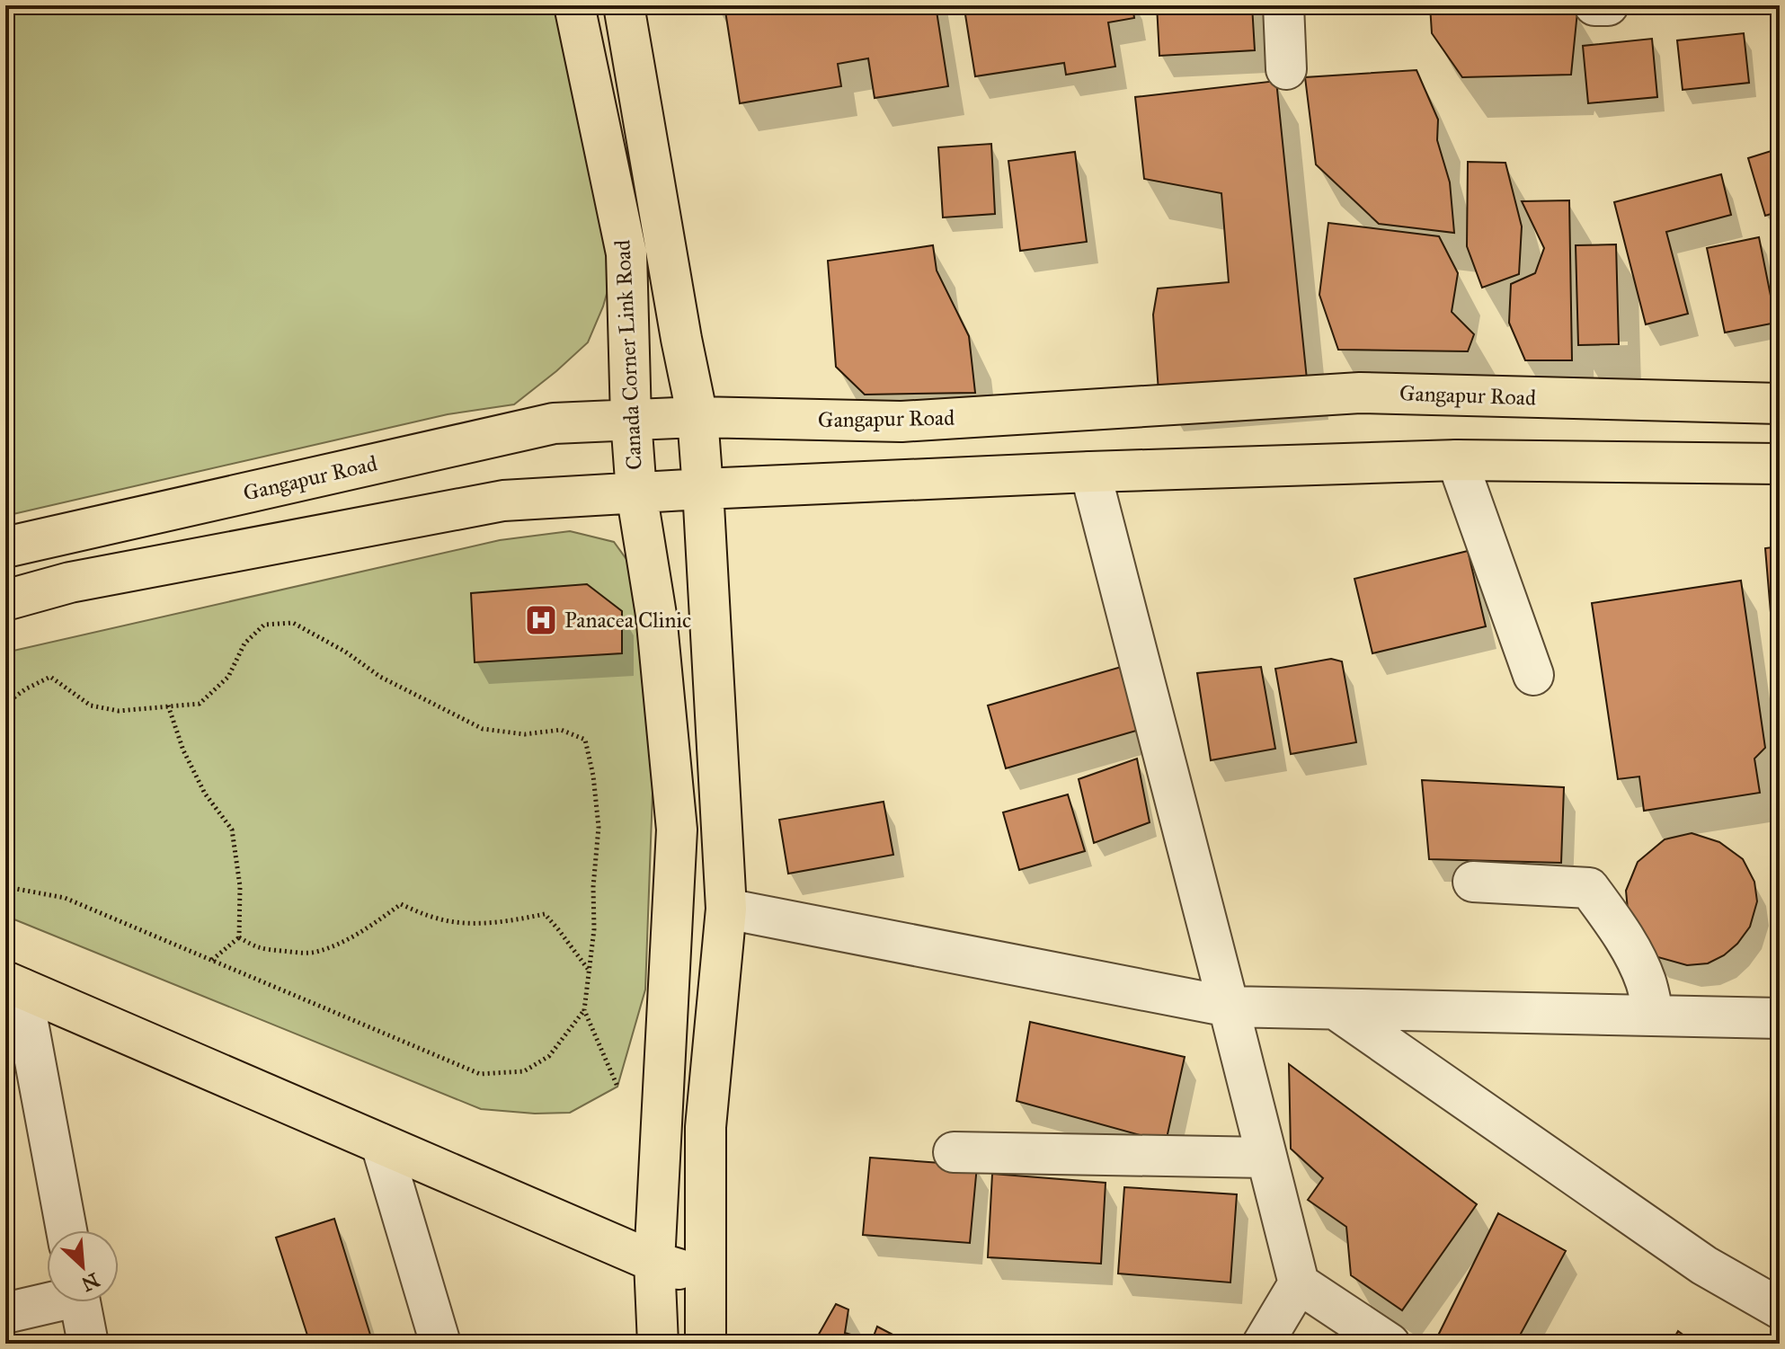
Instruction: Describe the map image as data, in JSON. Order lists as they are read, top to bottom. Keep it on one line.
{"streets":{"main road":["Canada Corner Link Road","Gangapur Road"]},"crossings":[["Canada Corner Link Road","Gangapur Road"]],"places":{"hospital":["Panacea Clinic"]},"north":"bottom right"}
